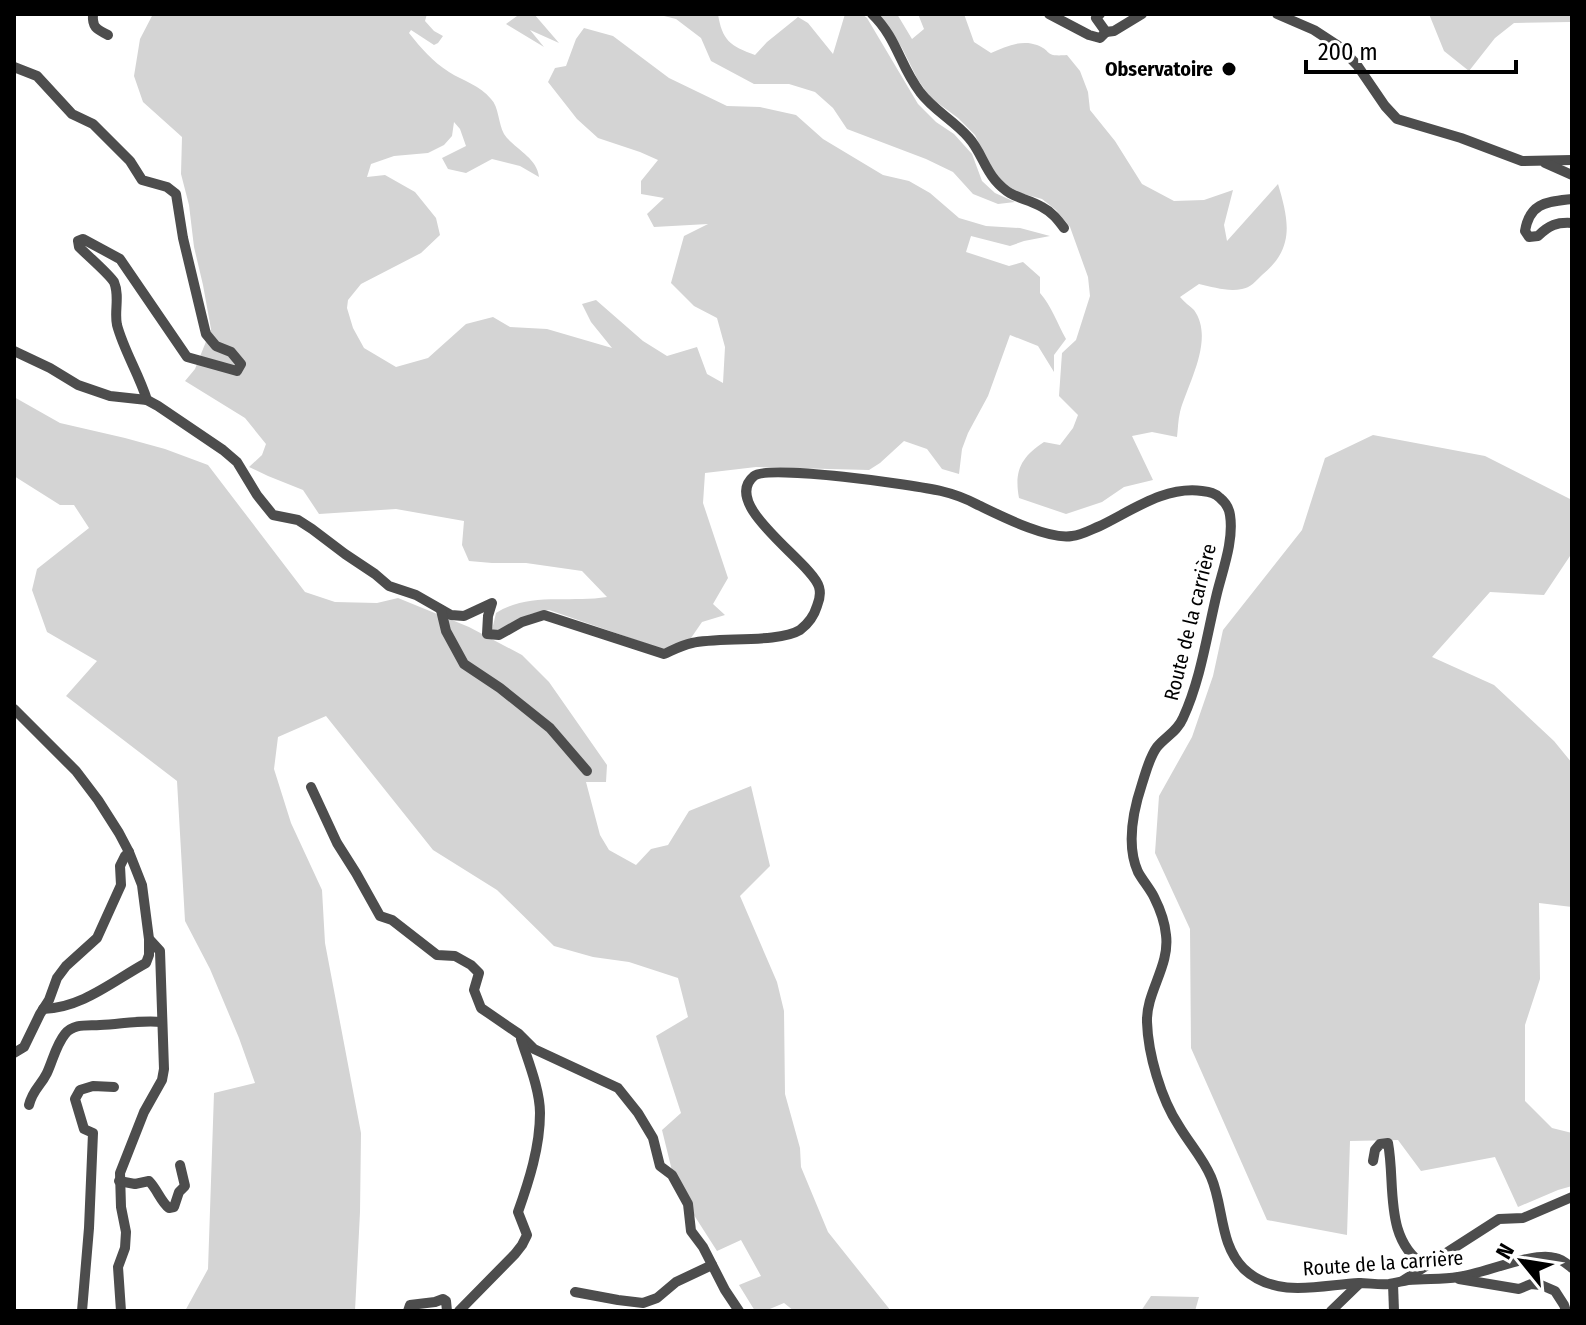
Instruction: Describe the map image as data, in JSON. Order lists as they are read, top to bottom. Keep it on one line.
{"streets":{"street":["Route de la carrière"]},"places":["Observatoire"],"scale_bar":"200 m","north":"top left"}
